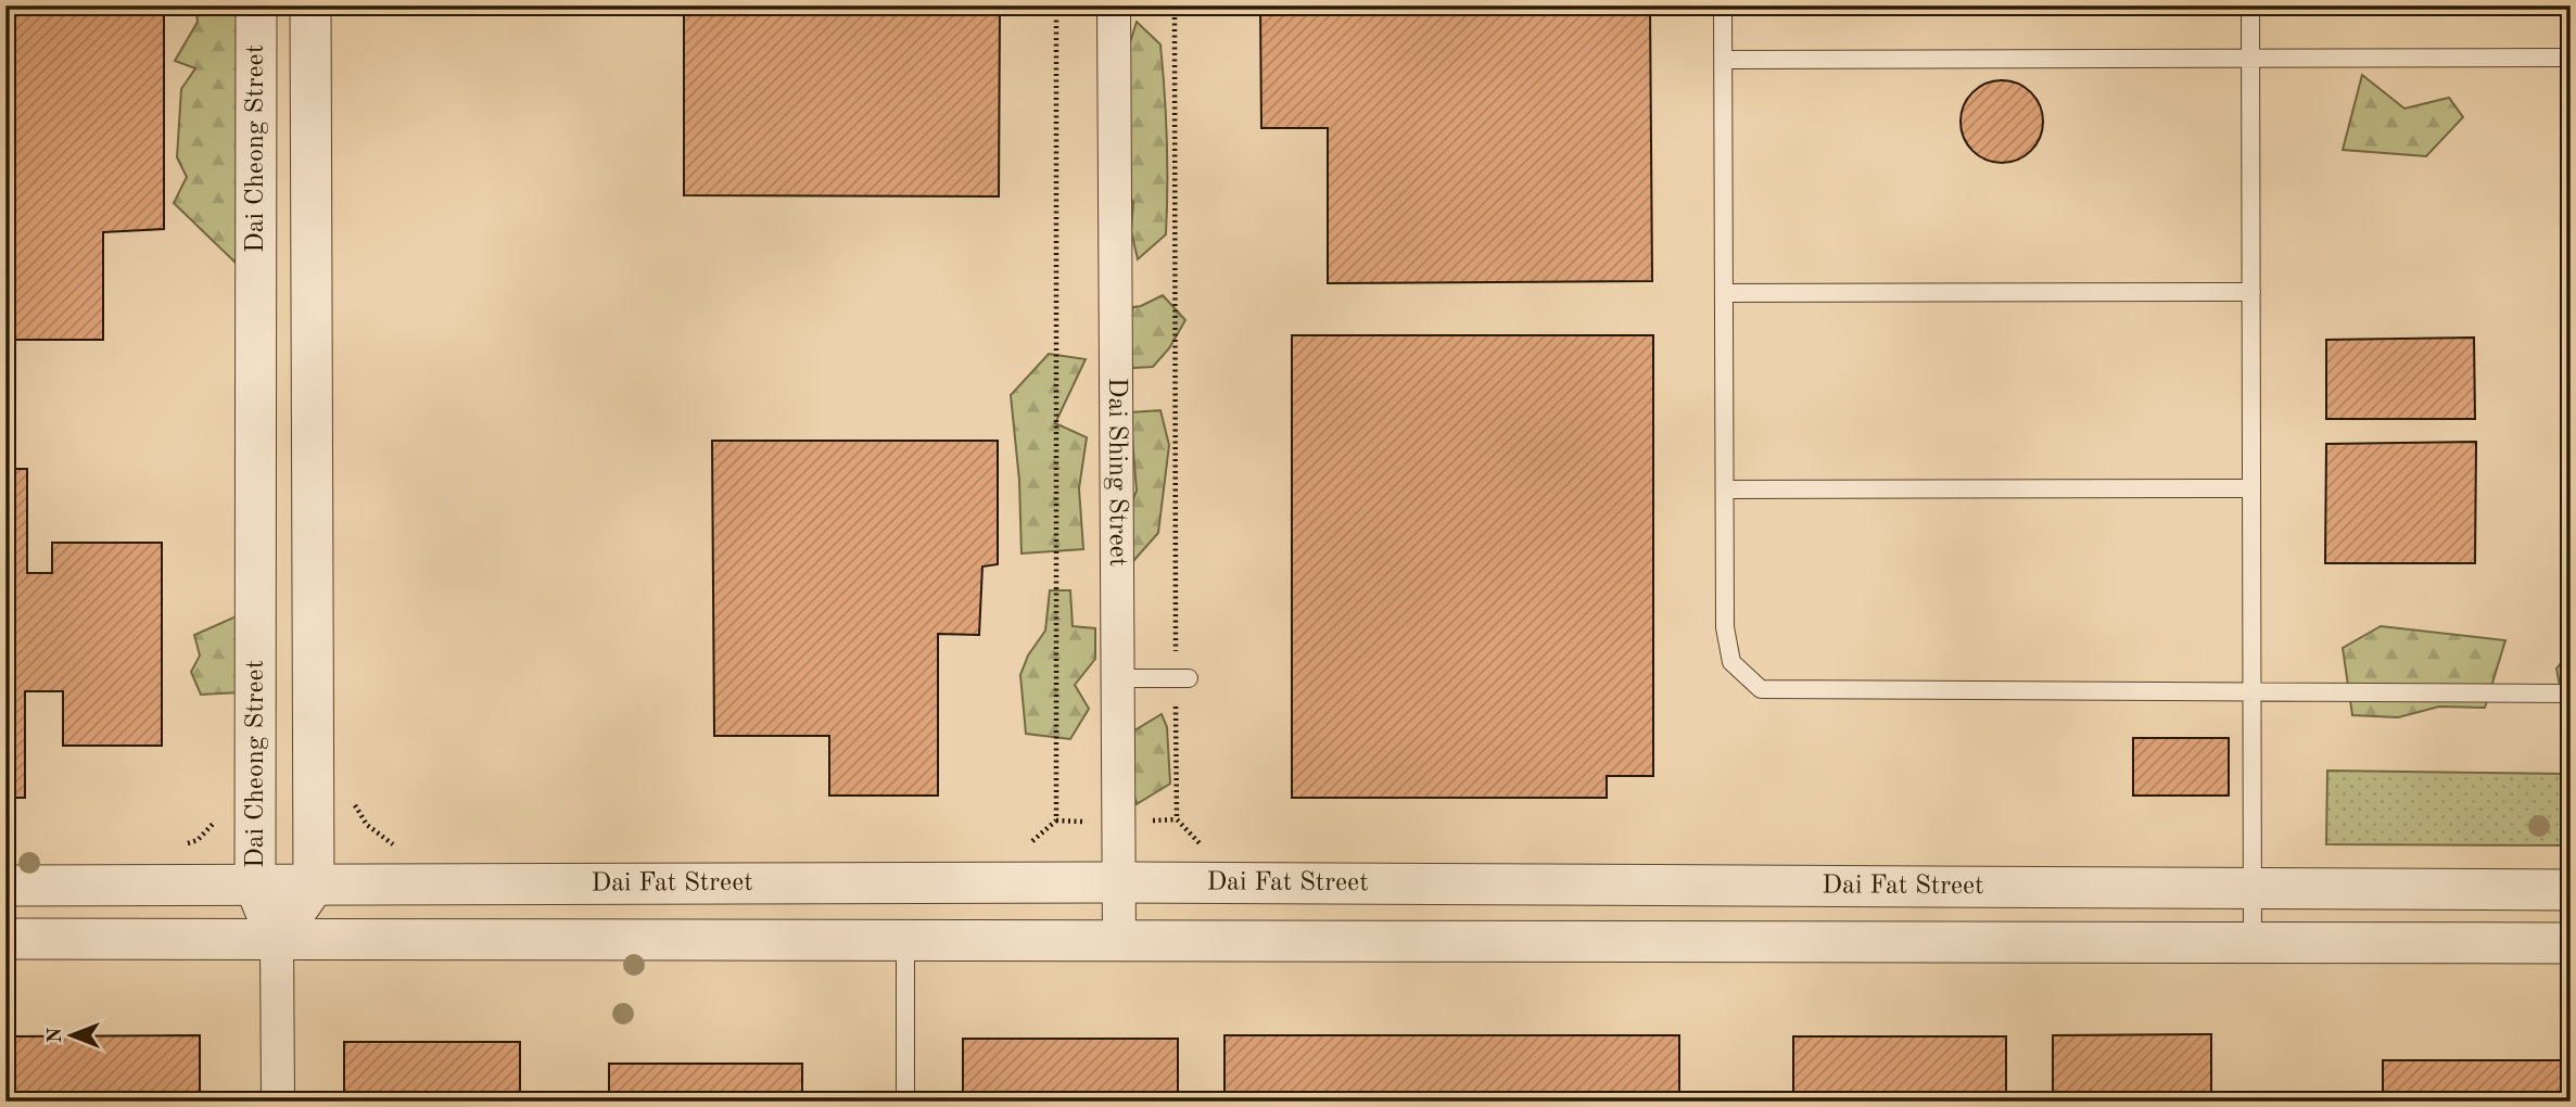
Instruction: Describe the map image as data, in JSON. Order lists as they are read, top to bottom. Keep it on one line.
{"streets":{"street":["Dai Cheong Street","Dai Shing Street","Dai Fat Street"]},"crossings":[["Dai Cheong Street","Dai Fat Street"],["Dai Shing Street","Dai Fat Street"]],"north":"left"}
